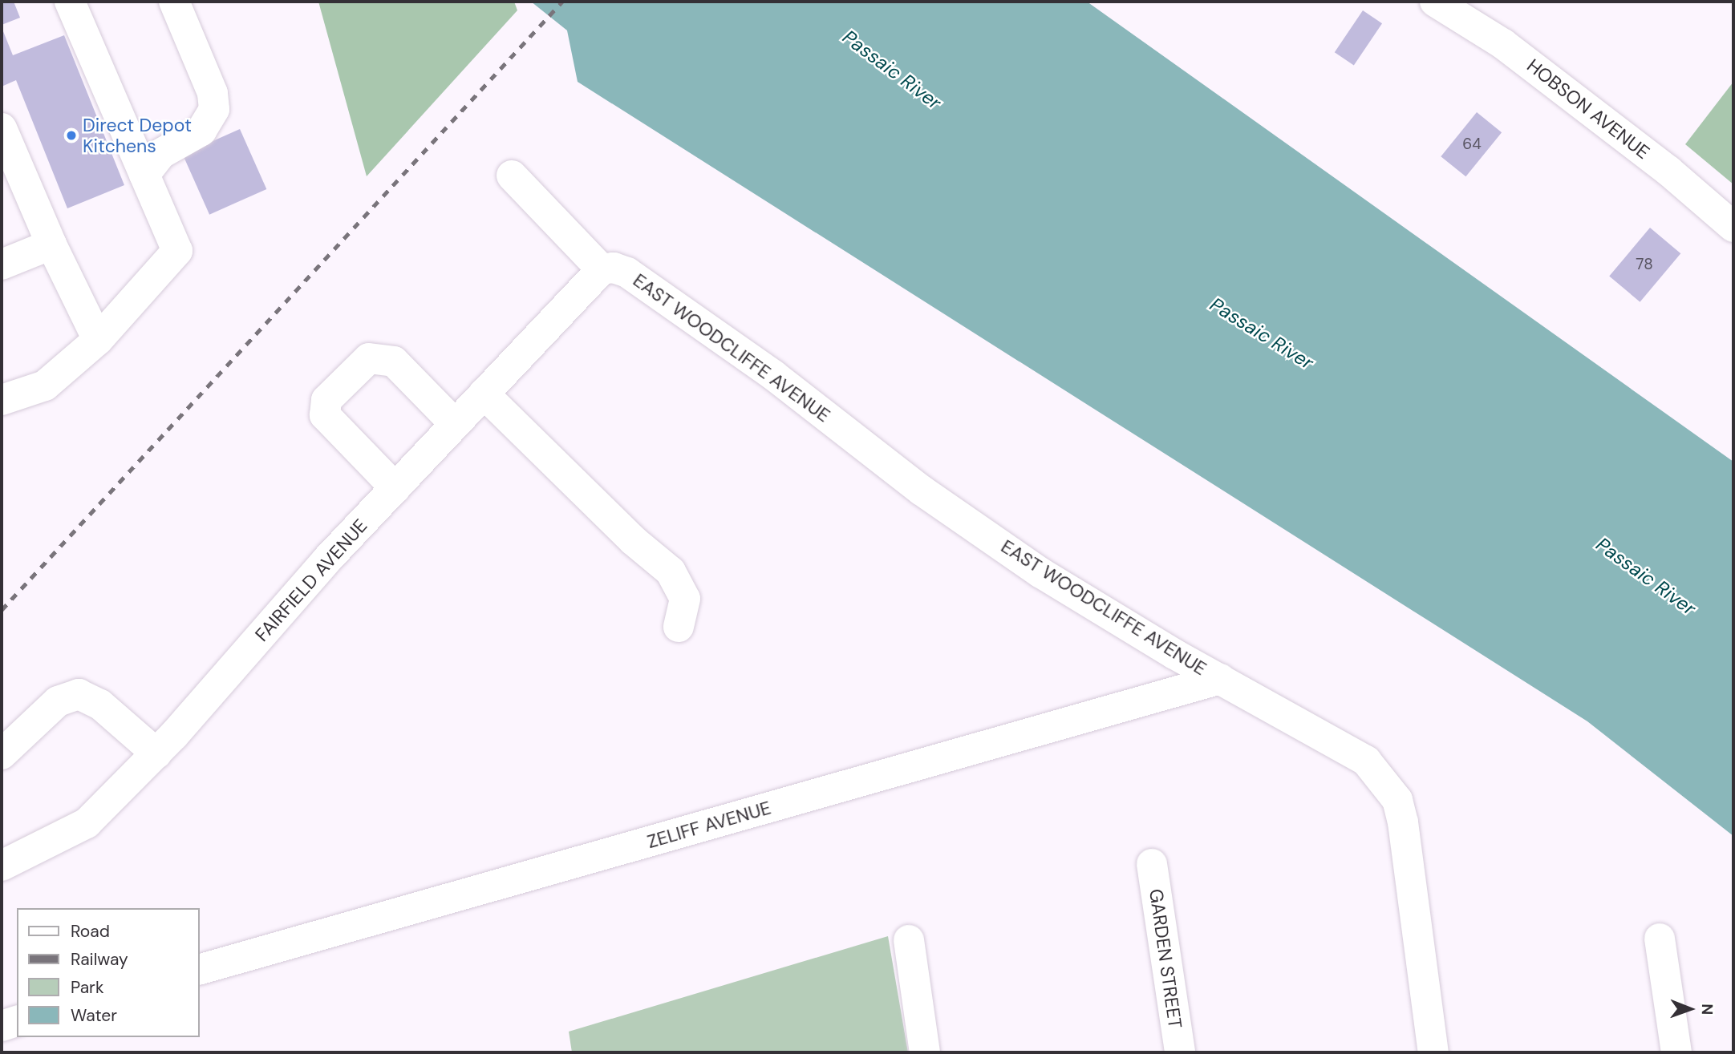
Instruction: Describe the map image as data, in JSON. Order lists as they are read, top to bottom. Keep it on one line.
{"streets":{"street":["HOBSON AVENUE","EAST WOODCLIFFE AVENUE","FAIRFIELD AVENUE","ZELIFF AVENUE","GARDEN STREET"]},"crossings":[["EAST WOODCLIFFE AVENUE","FAIRFIELD AVENUE"],["EAST WOODCLIFFE AVENUE","ZELIFF AVENUE"]],"water":["Passaic River"],"places":["Direct Depot Kitchens"],"house_numbers":["64","78"],"legend":["Road","Railway","Park","Water"],"north":"right"}
